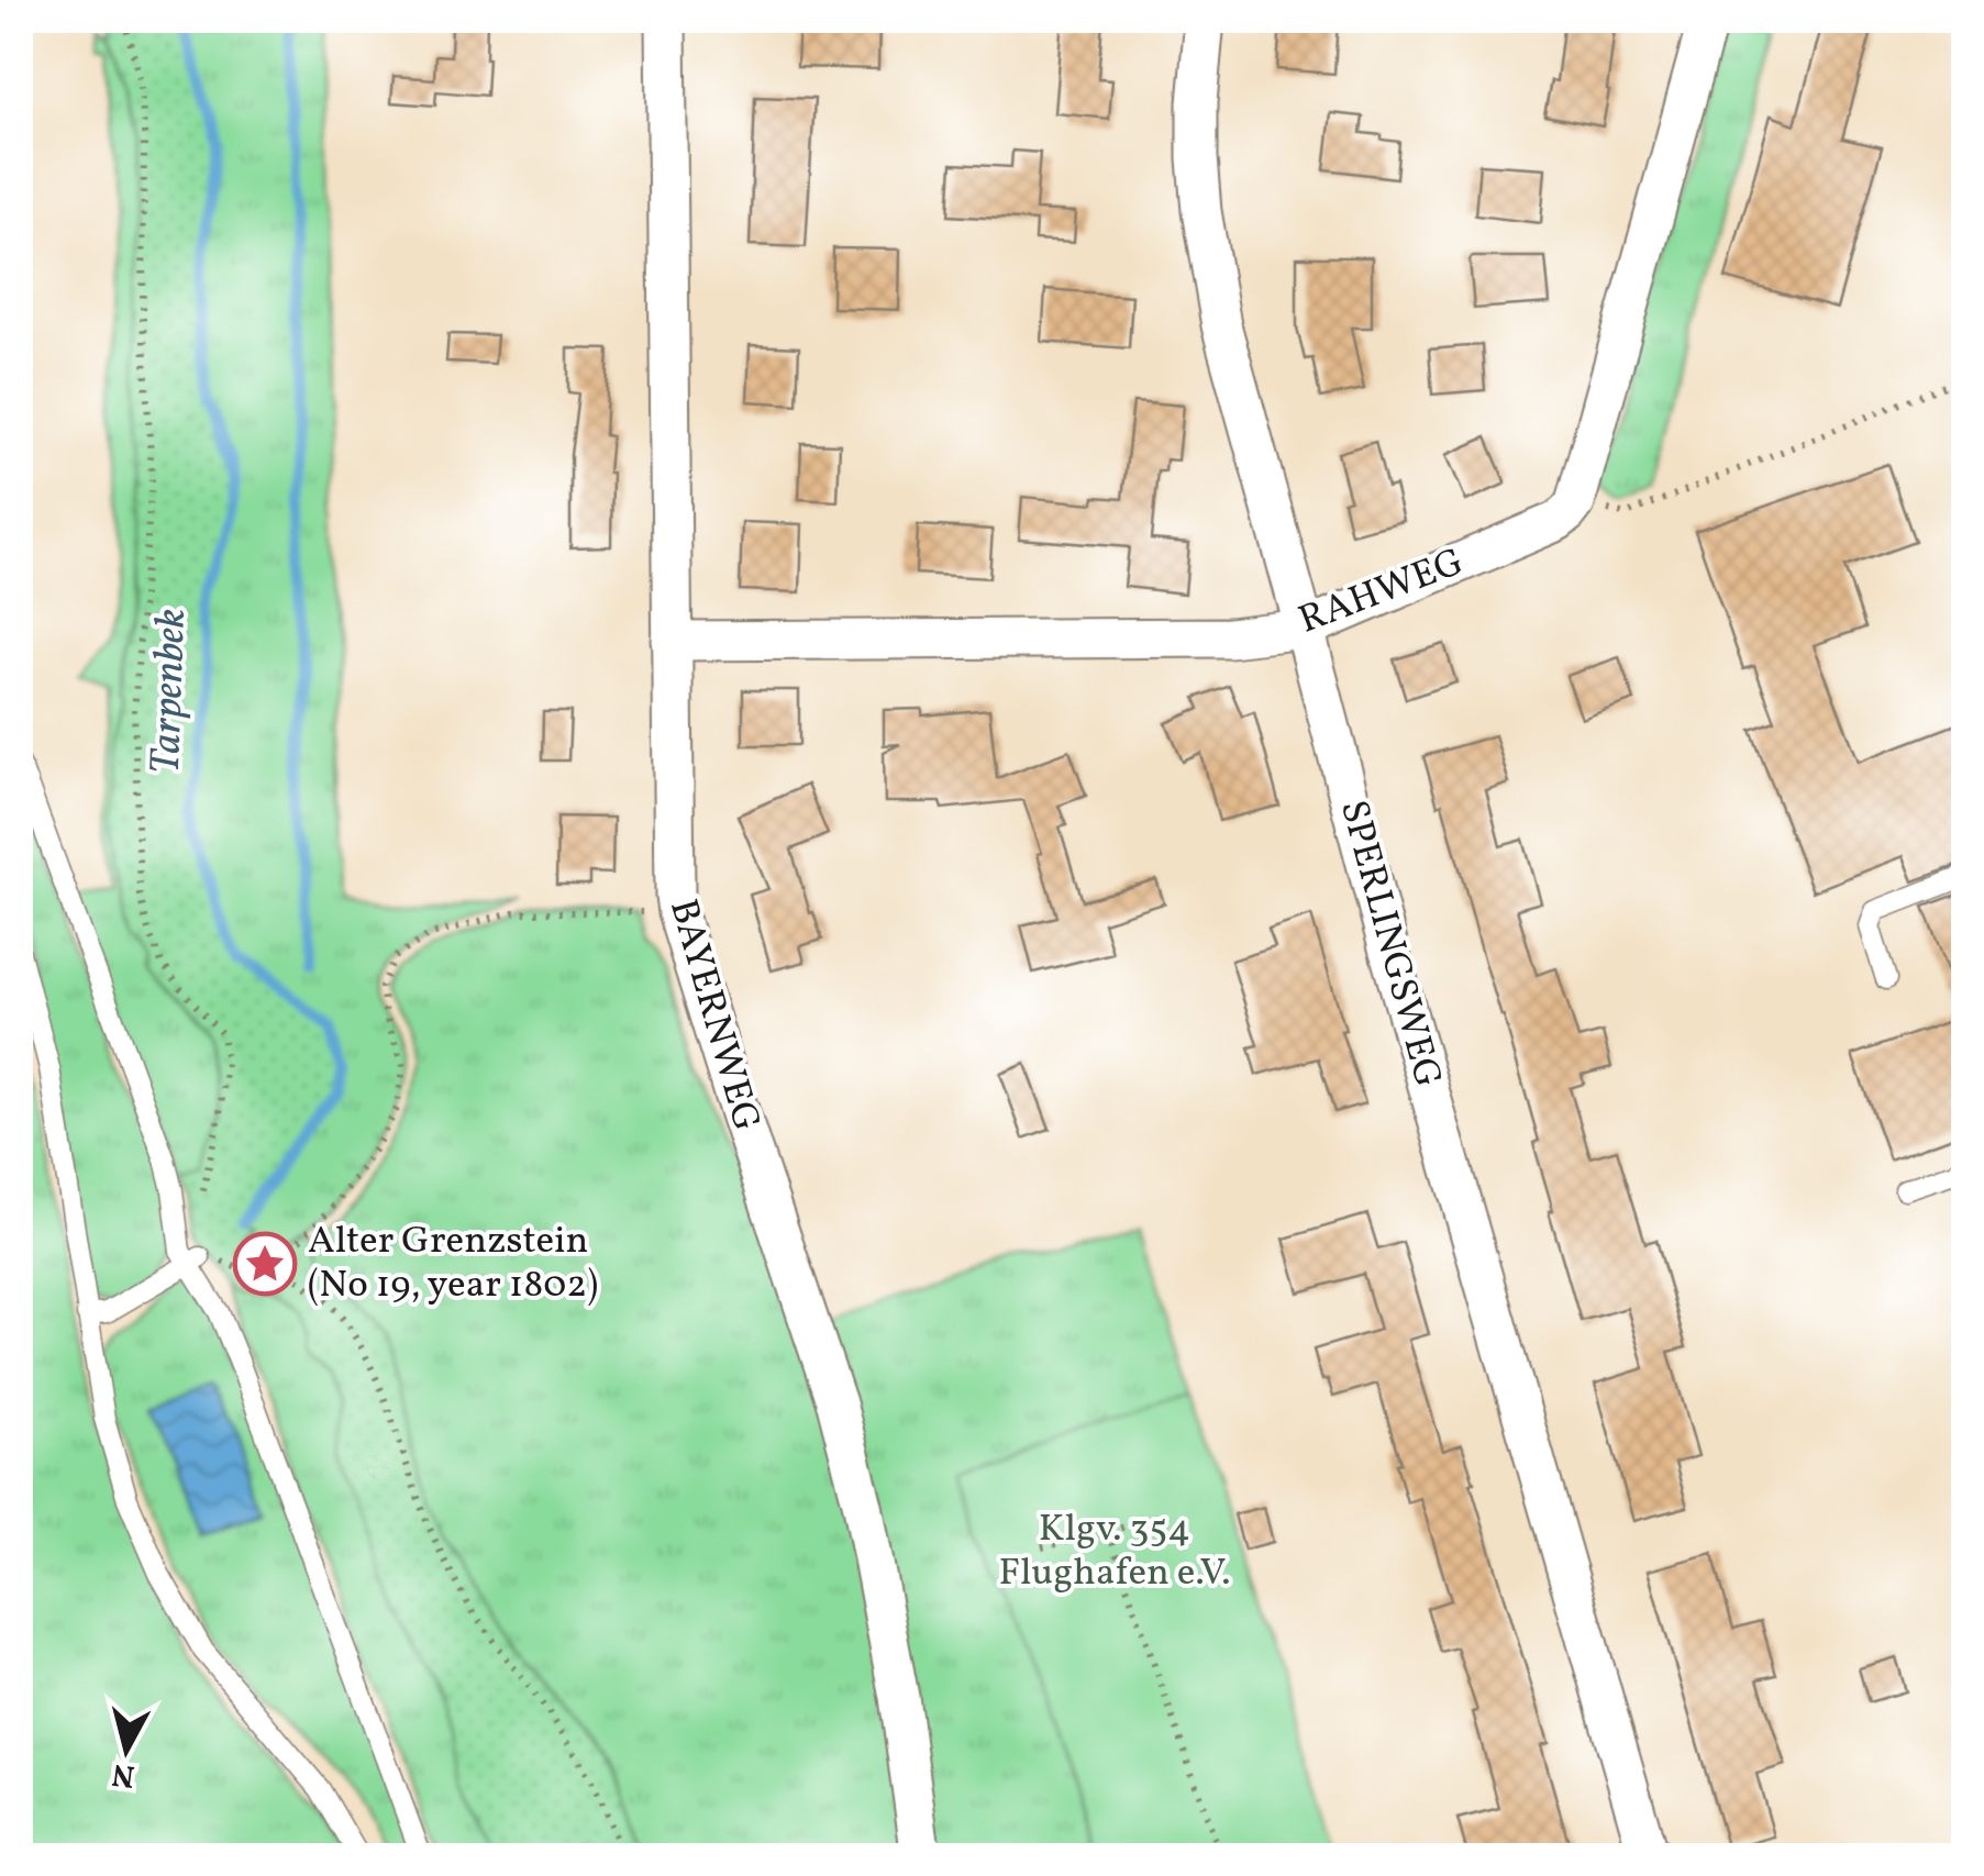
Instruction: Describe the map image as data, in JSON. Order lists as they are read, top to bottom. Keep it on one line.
{"streets":{"street":["RAHWEG","SPERLINGSWEG","BAYERNWEG"]},"crossings":[["RAHWEG","SPERLINGSWEG"],["RAHWEG","BAYERNWEG"]],"water":["Tarpenbek"],"parks":["Klgv. 354 Flughafen e.V."],"places":{"place":["Alter Grenzstein (No 19, year 1802)"]},"north":"bottom"}
